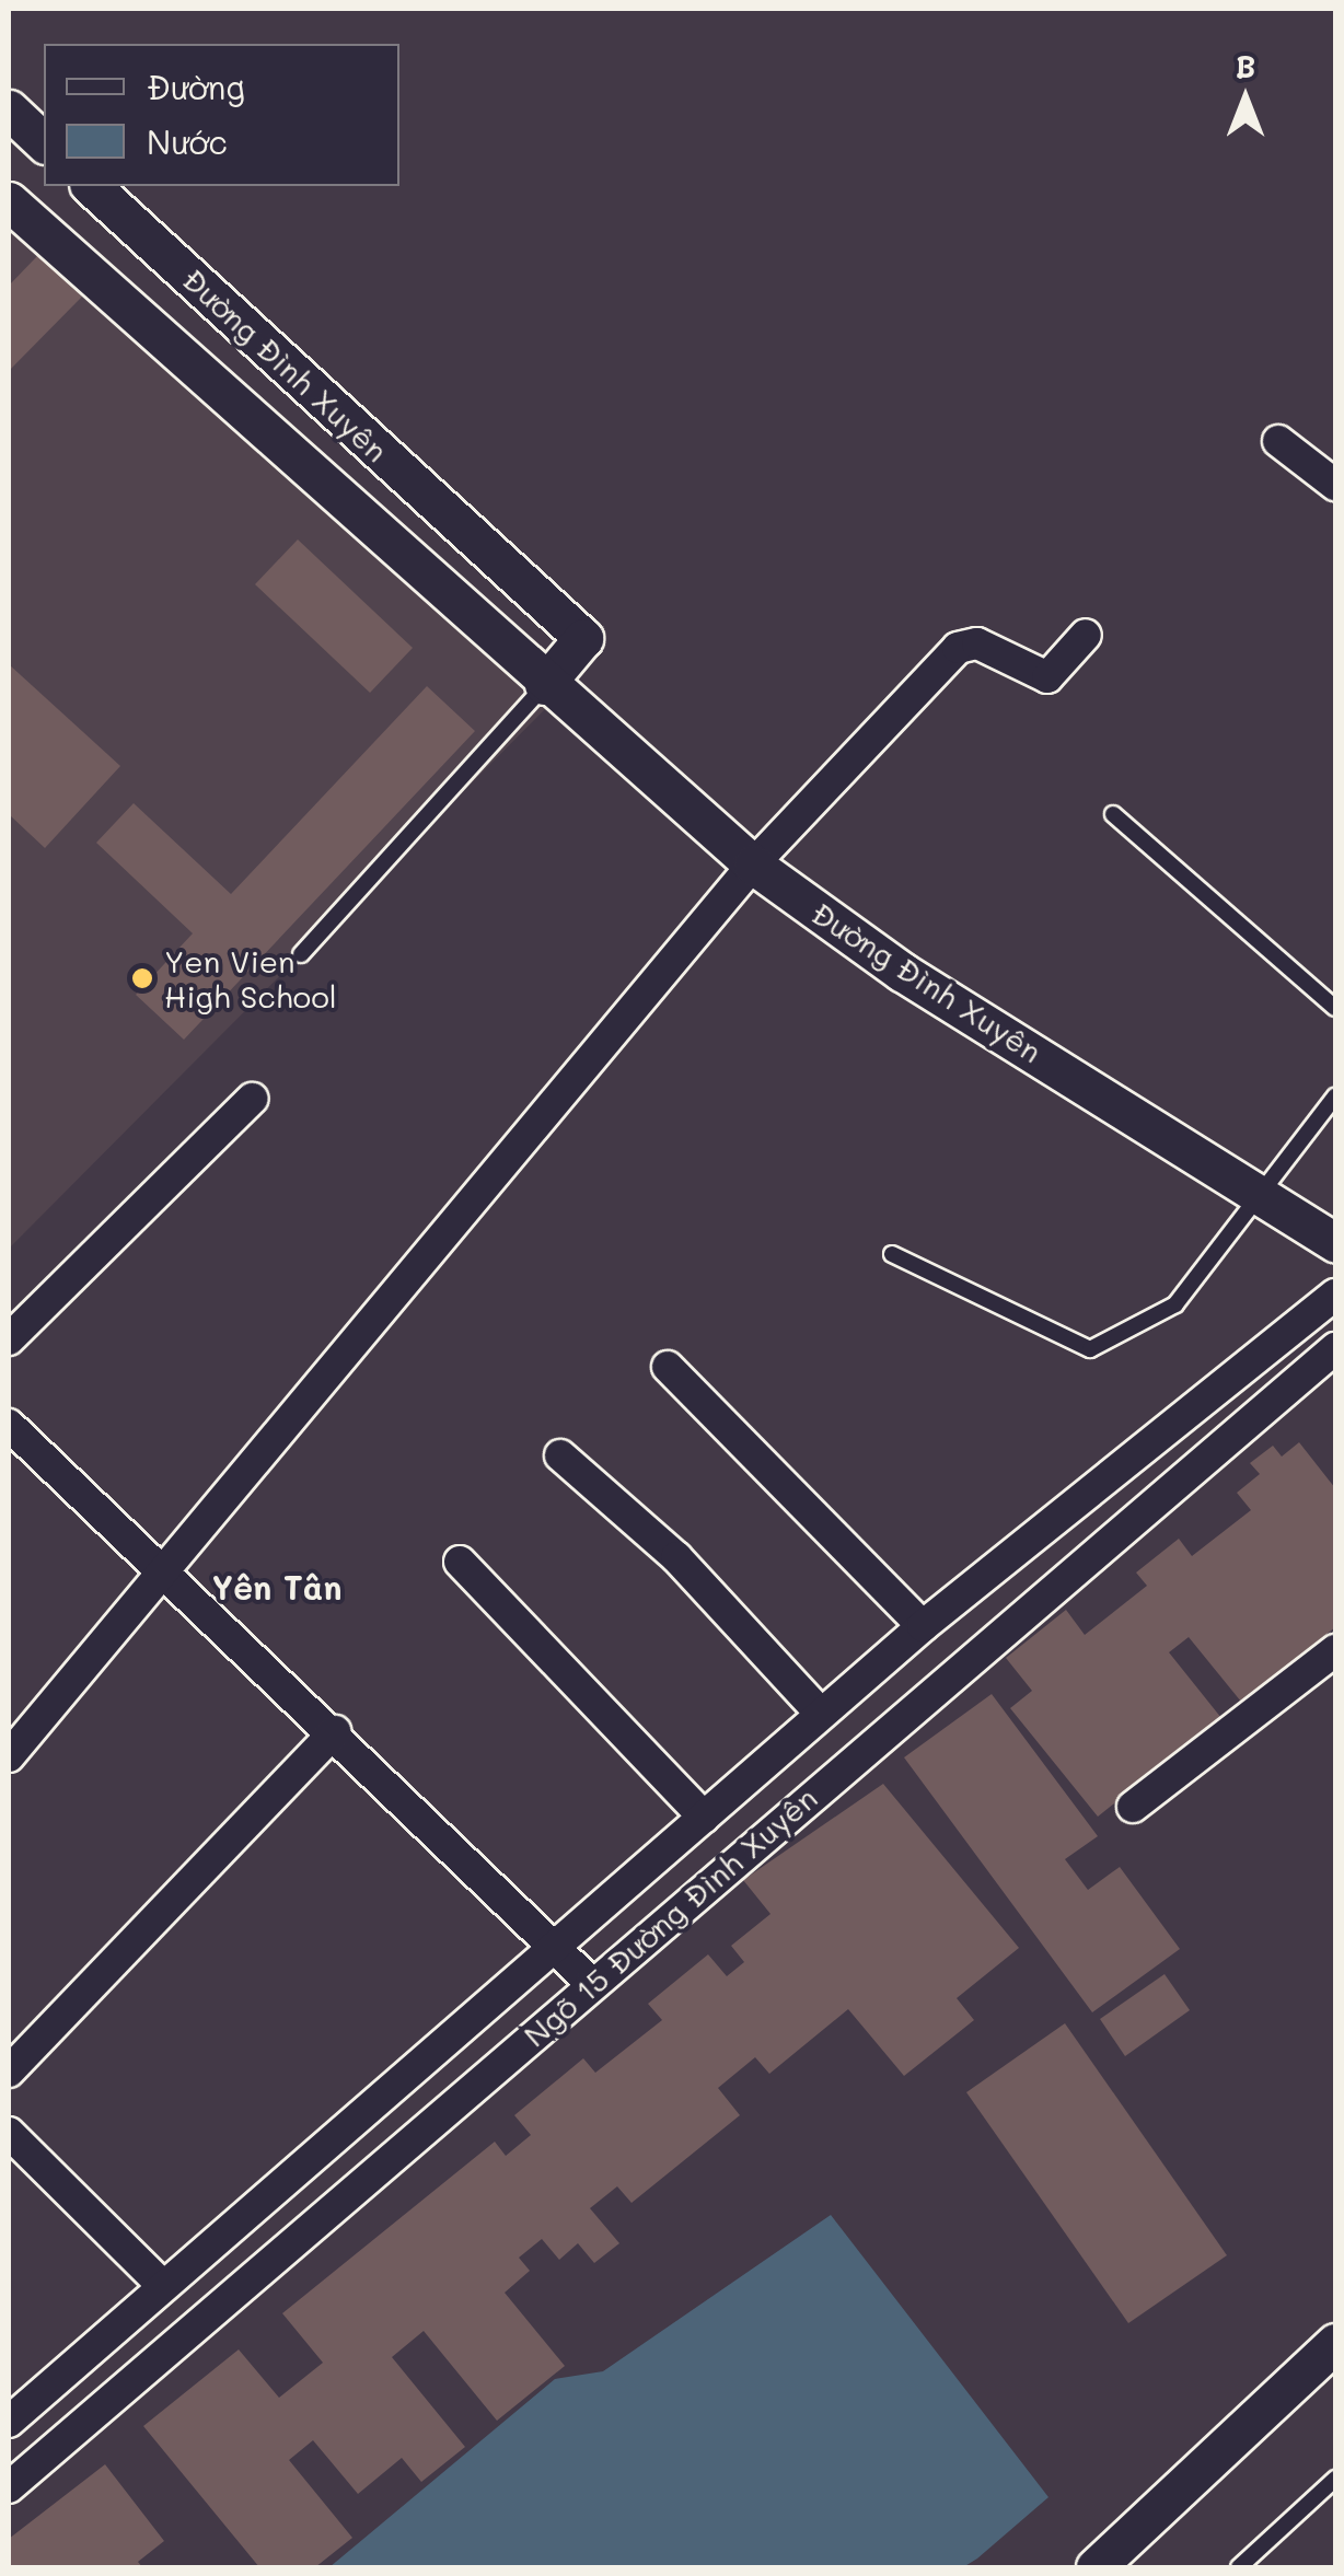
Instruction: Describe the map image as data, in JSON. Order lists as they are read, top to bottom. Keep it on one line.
{"streets":{"street":["Đường Đình Xuyên","Ngõ 15 Đường Đình Xuyên"]},"districts":["Yên Tân"],"places":["Yen Vien High School"],"legend":["Đường","Nước"],"north":"top"}
